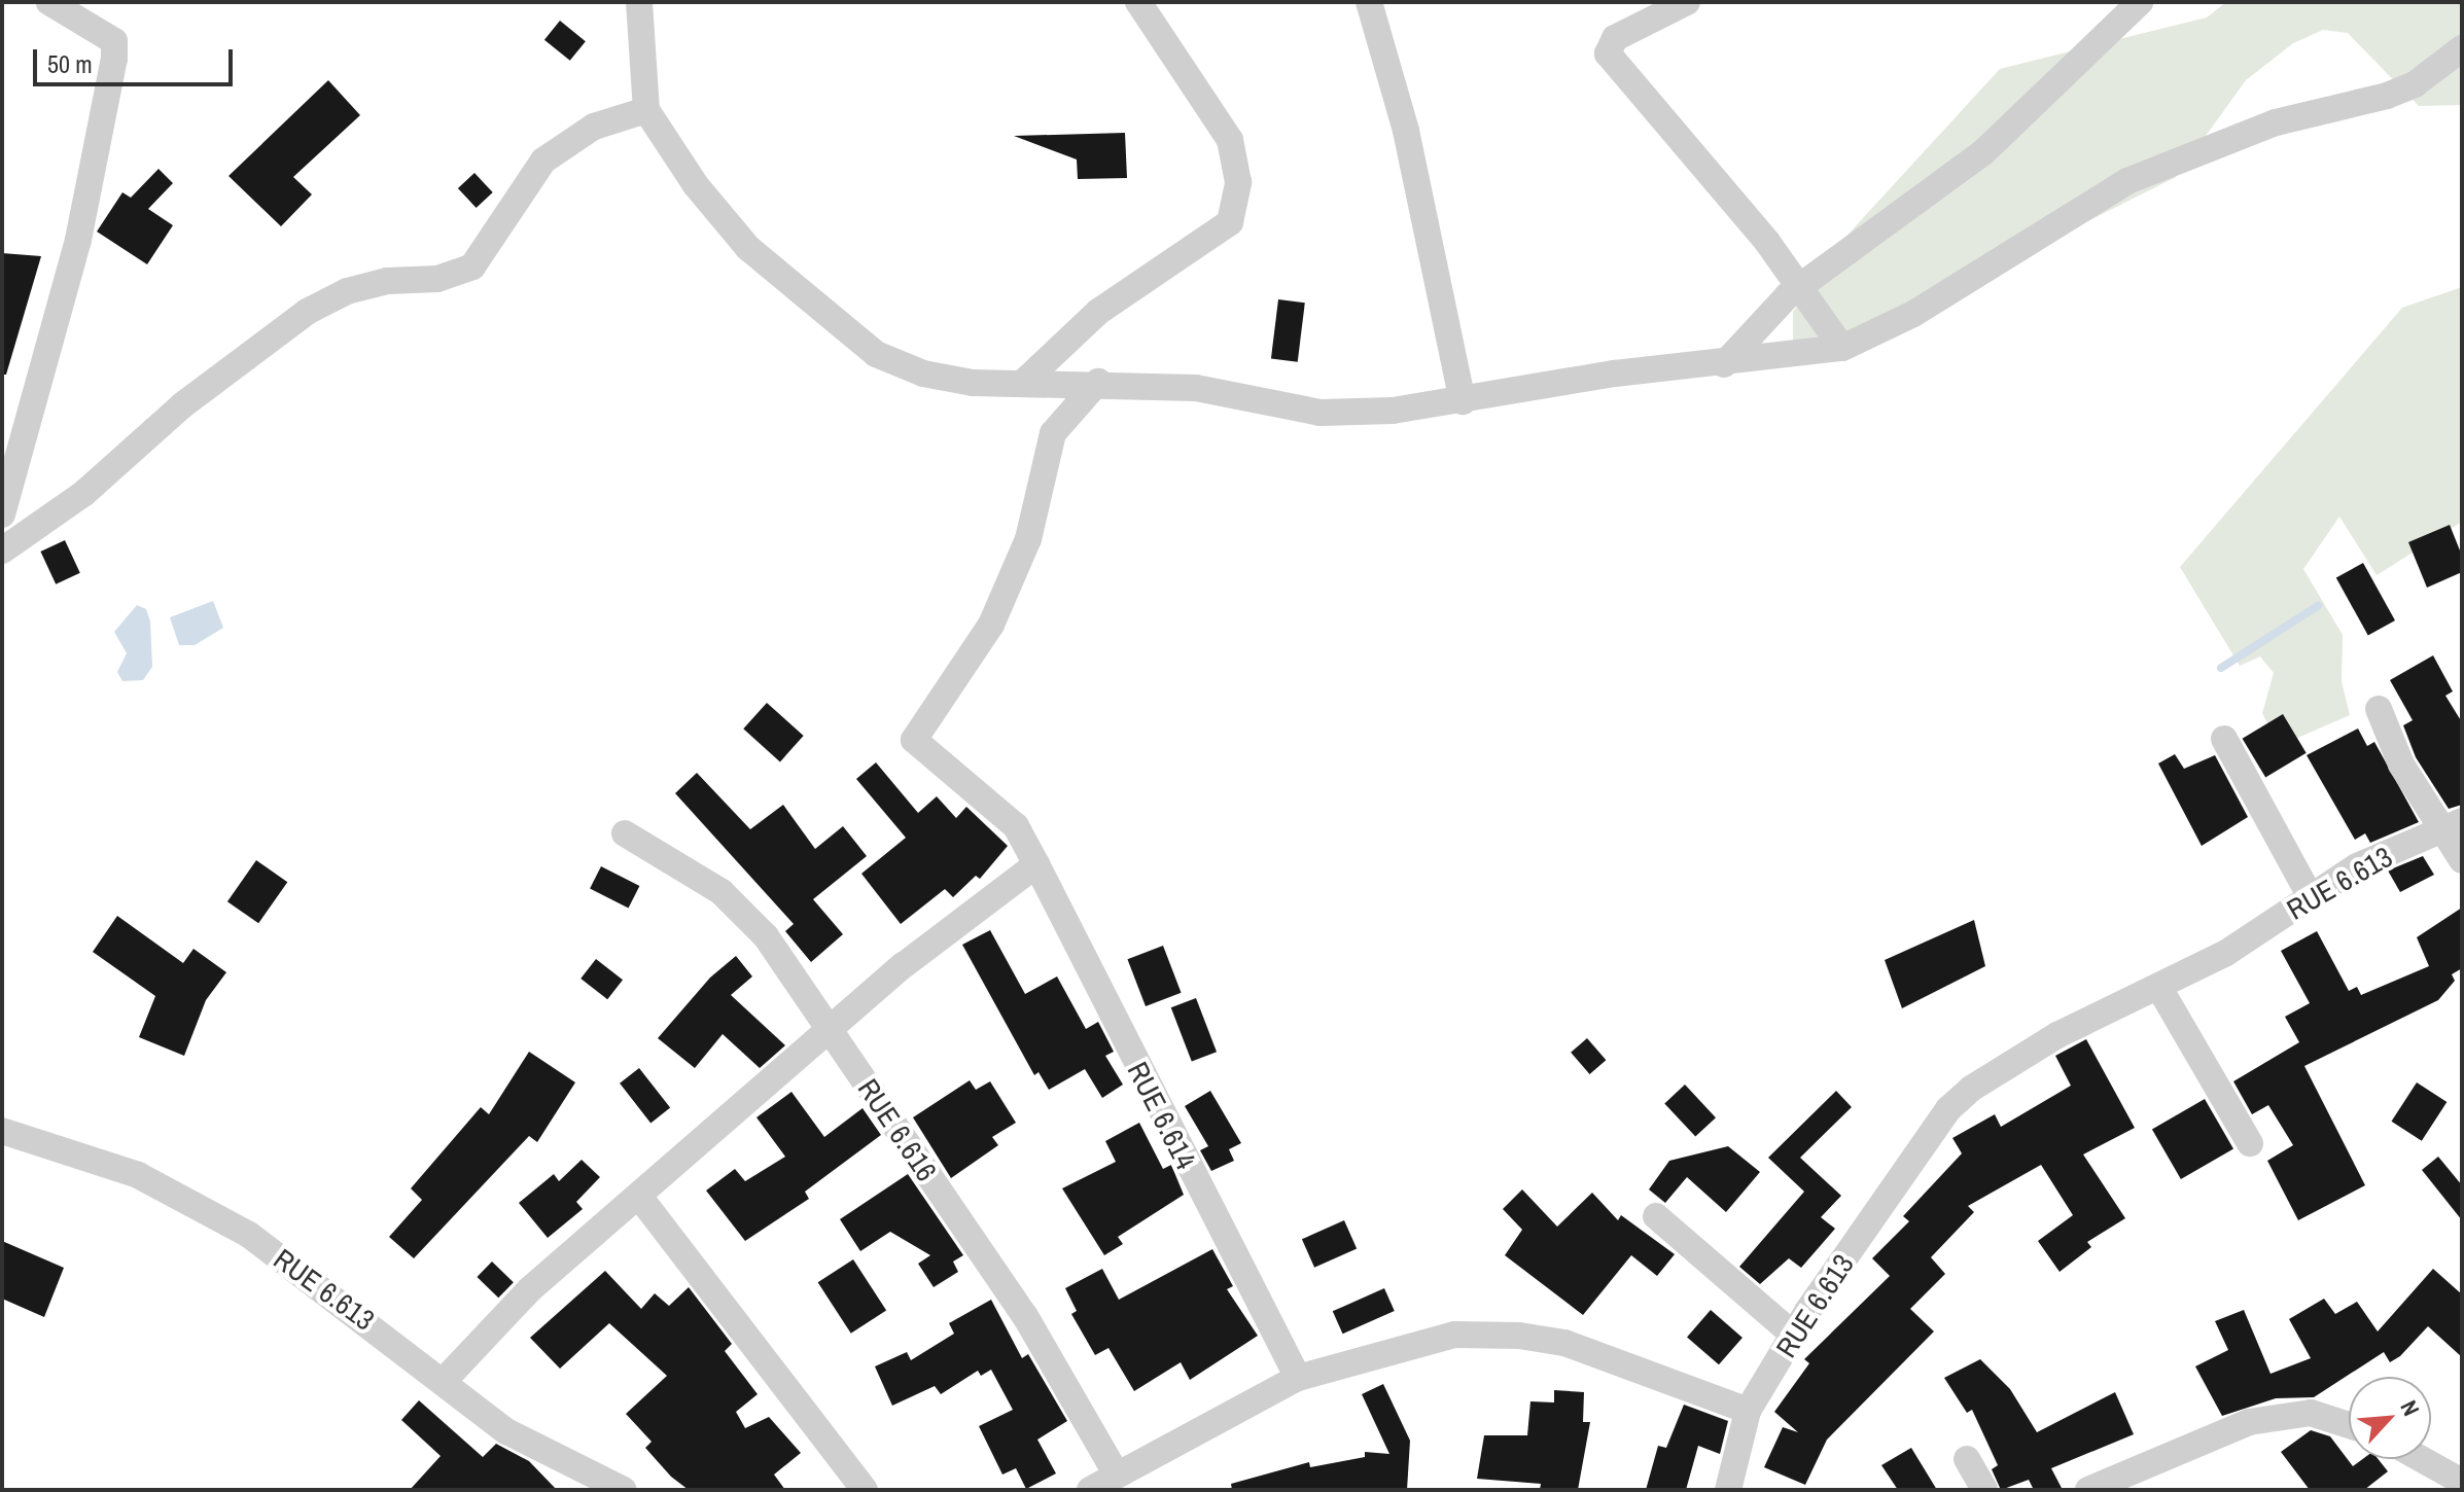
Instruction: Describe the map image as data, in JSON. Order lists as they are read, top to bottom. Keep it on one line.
{"streets":{"street":["RUE 6.613","RUE 6.614","RUE 6.616"]},"scale_bar":"50 m","north":"top right"}
